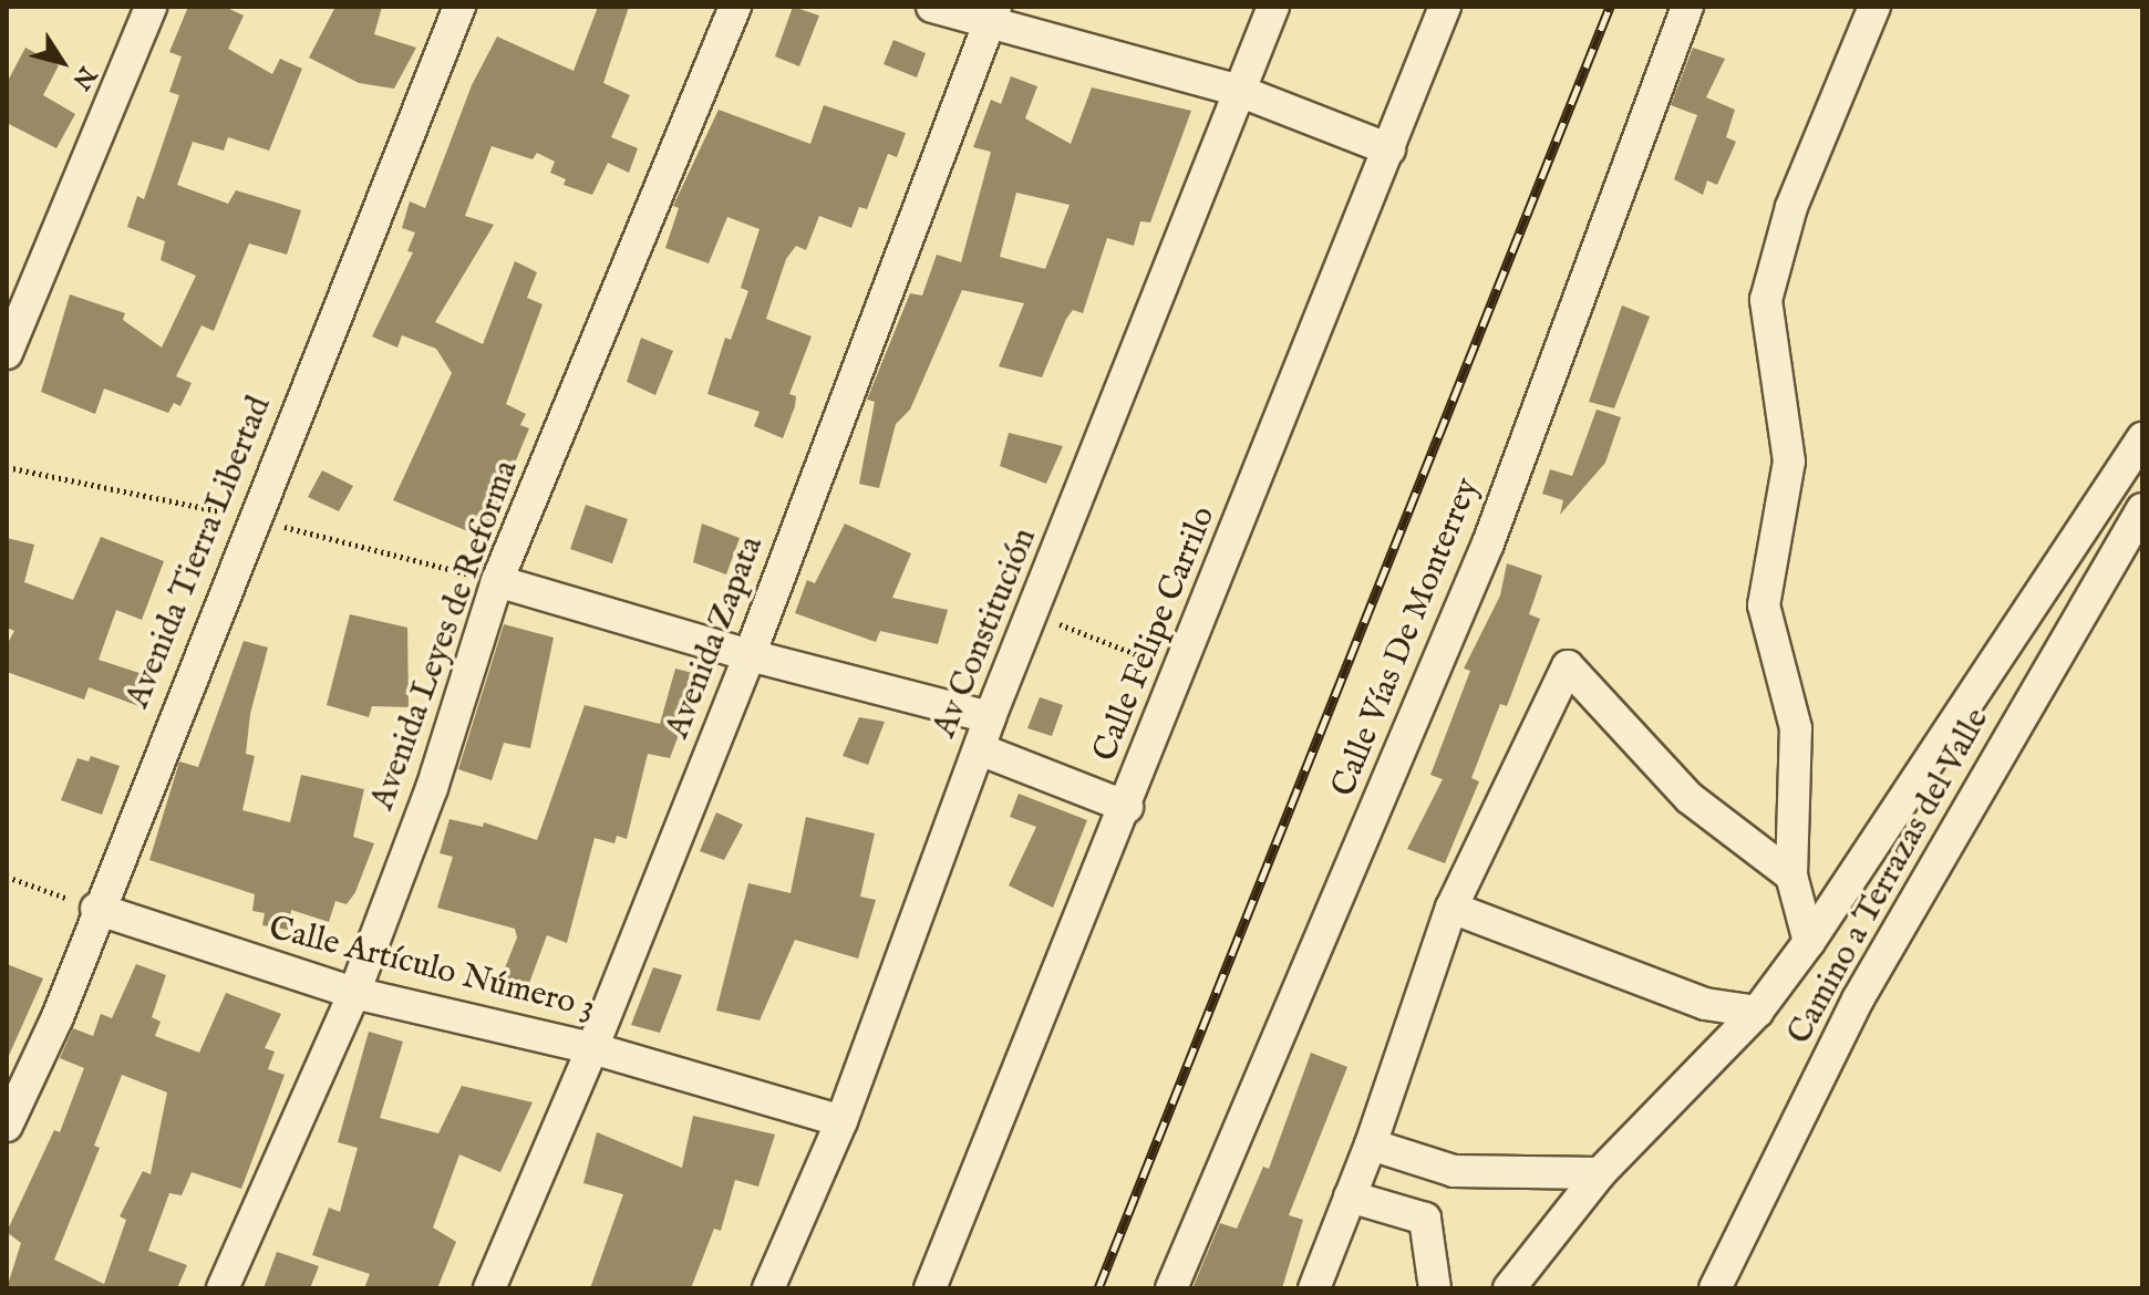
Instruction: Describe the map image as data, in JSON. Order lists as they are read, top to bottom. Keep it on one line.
{"streets":{"street":["Avenida Tierra Libertad","Av Constitución","Calle Felipe Carrilo","Avenida Leyes de Reforma","Avenida Zapata","Calle Vías De Monterrey","Camino a Terrazas del Valle","Calle Artículo Número 3"]},"crossings":[["Avenida Tierra Libertad","Calle Artículo Número 3"],["Av Constitución","Calle Artículo Número 3"],["Avenida Leyes de Reforma","Calle Artículo Número 3"],["Avenida Zapata","Calle Artículo Número 3"]],"north":"bottom right"}
